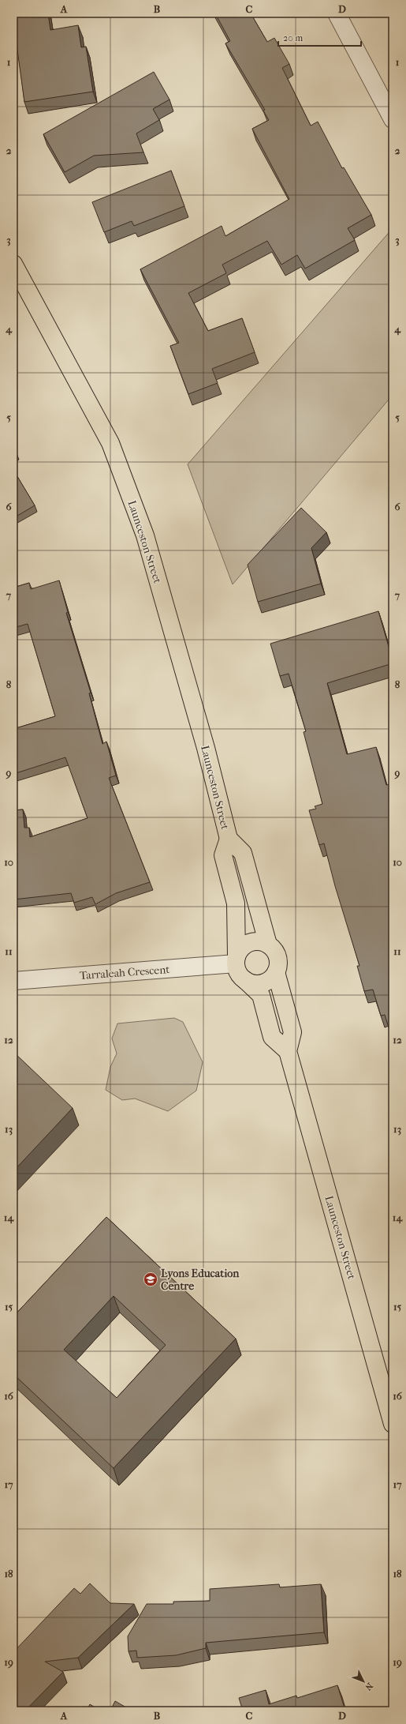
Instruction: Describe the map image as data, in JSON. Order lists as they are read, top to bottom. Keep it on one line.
{"streets":{"main road":["Launceston Street"],"street":["Tarraleah Crescent"]},"crossings":[["Launceston Street","Tarraleah Crescent"]],"places":{"school or university":["Lyons Education Centre"]},"scale_bar":"20 m","north":"bottom right","grid":{"columns":["A","B","C","D"],"rows":["1","2","3","4","5","6","7","8","9","10","11","12","13","14","15","16","17","18","19"]}}
